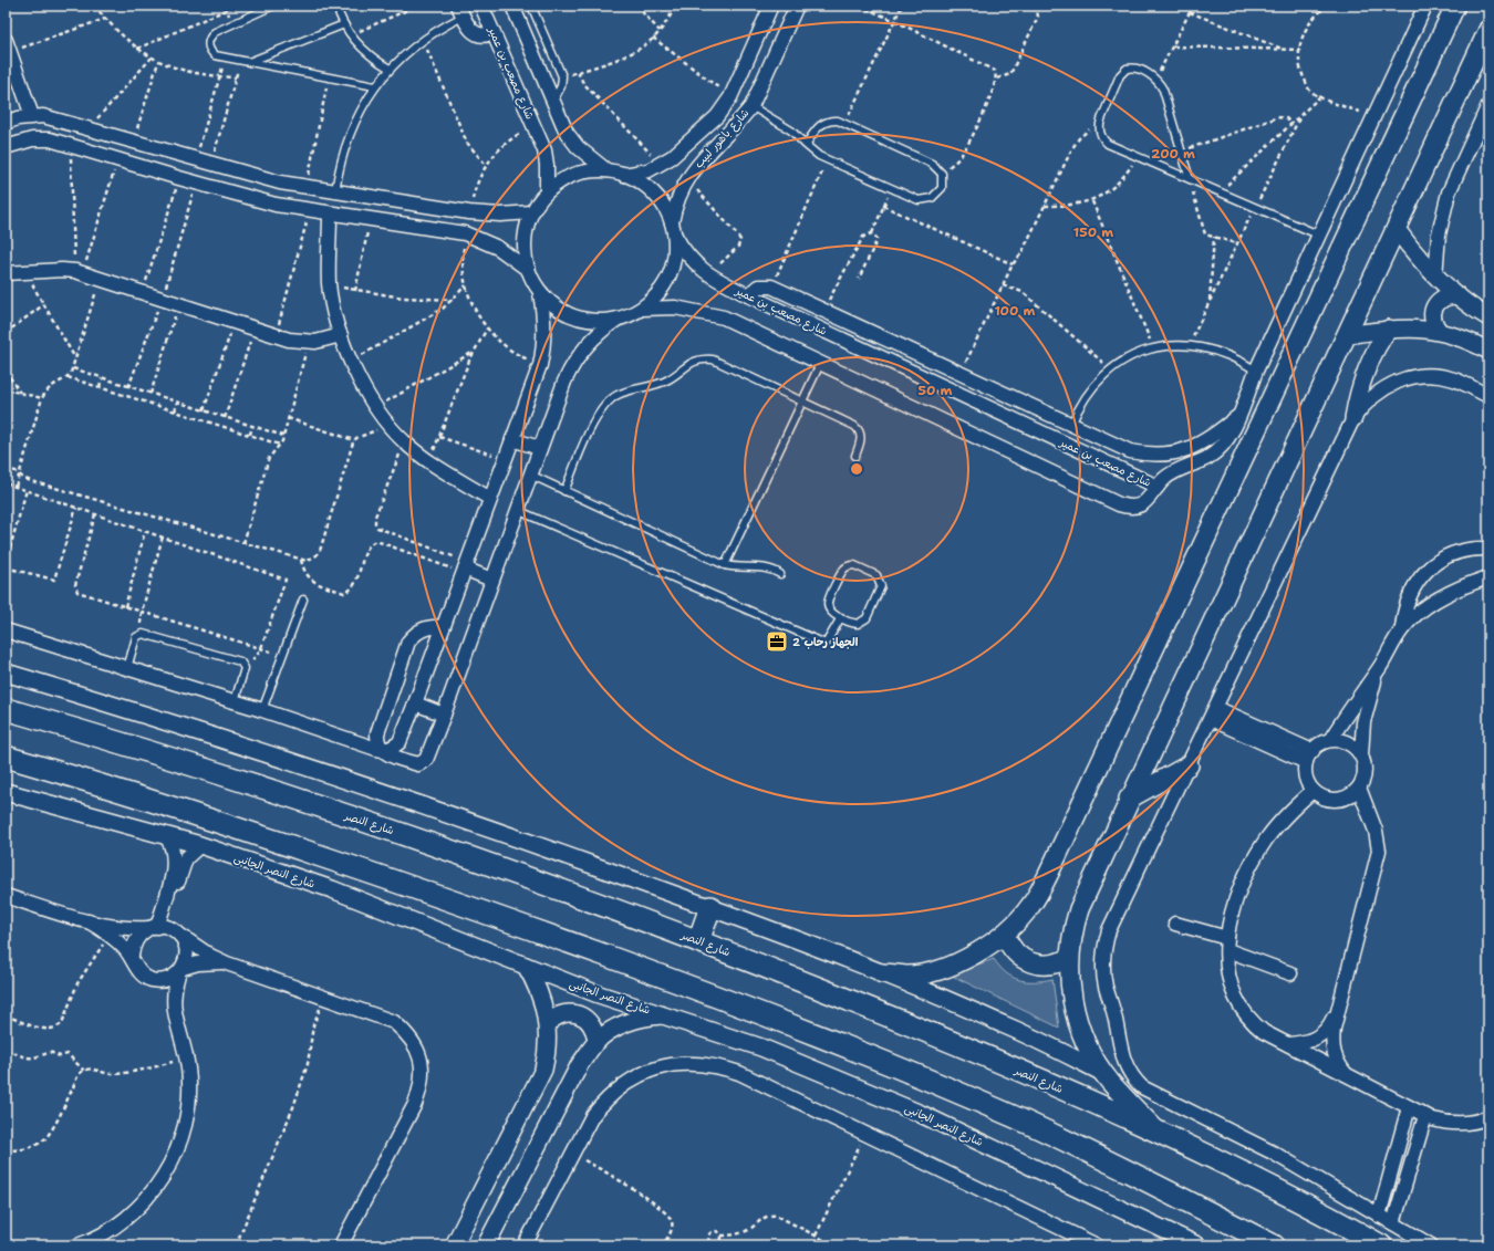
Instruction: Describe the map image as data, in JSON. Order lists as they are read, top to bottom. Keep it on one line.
{"streets":{"main road":["شارع النصر"],"street":["شارع مصعب بن عمير","شارع باهور لبيب","شارع النصر الجانبى"]},"crossings":[["شارع مصعب بن عمير","شارع باهور لبيب"]],"places":{"office":["الجهاز رحاب 2"]},"rings":["200 m","150 m","100 m","50 m"]}
